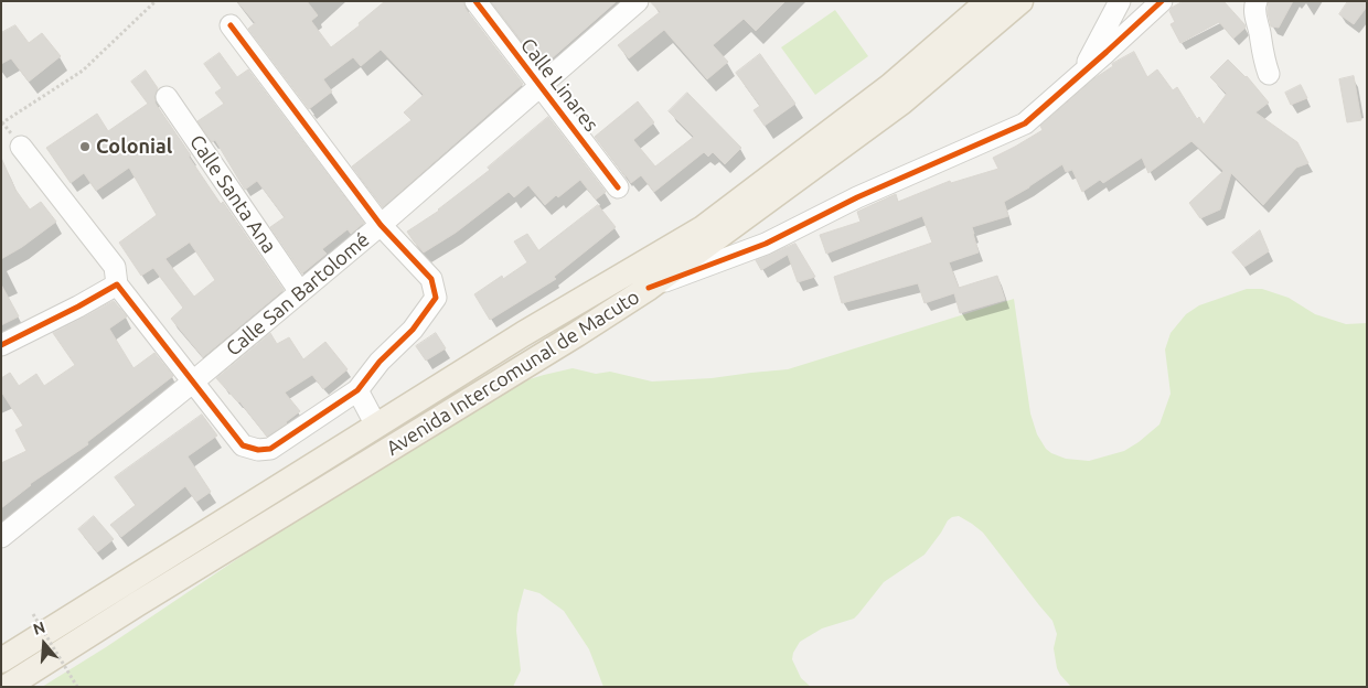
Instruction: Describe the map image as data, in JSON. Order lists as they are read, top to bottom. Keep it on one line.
{"streets":{"main road":["Avenida Intercomunal de Macuto"],"street":["Calle Linares","Calle Santa Ana","Calle San Bartolomé"]},"crossings":[["Calle Linares","Calle San Bartolomé"],["Calle Santa Ana","Calle San Bartolomé"]],"places":["Colonial"],"north":"top"}
